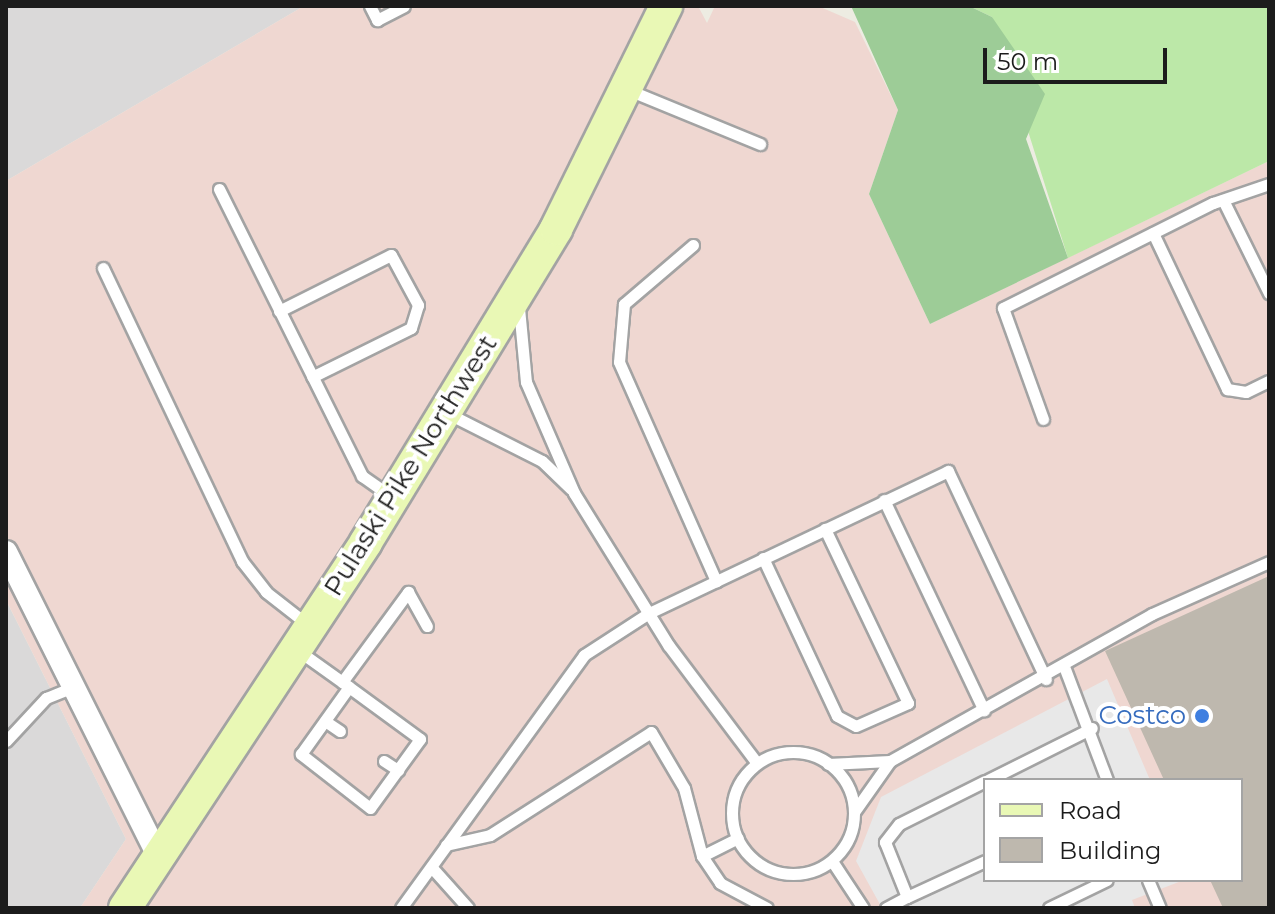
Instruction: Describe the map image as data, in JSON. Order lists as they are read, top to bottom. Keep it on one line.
{"streets":{"main road":["Pulaski Pike Northwest"]},"places":["Costco"],"legend":["Road","Building"],"scale_bar":"50 m"}
